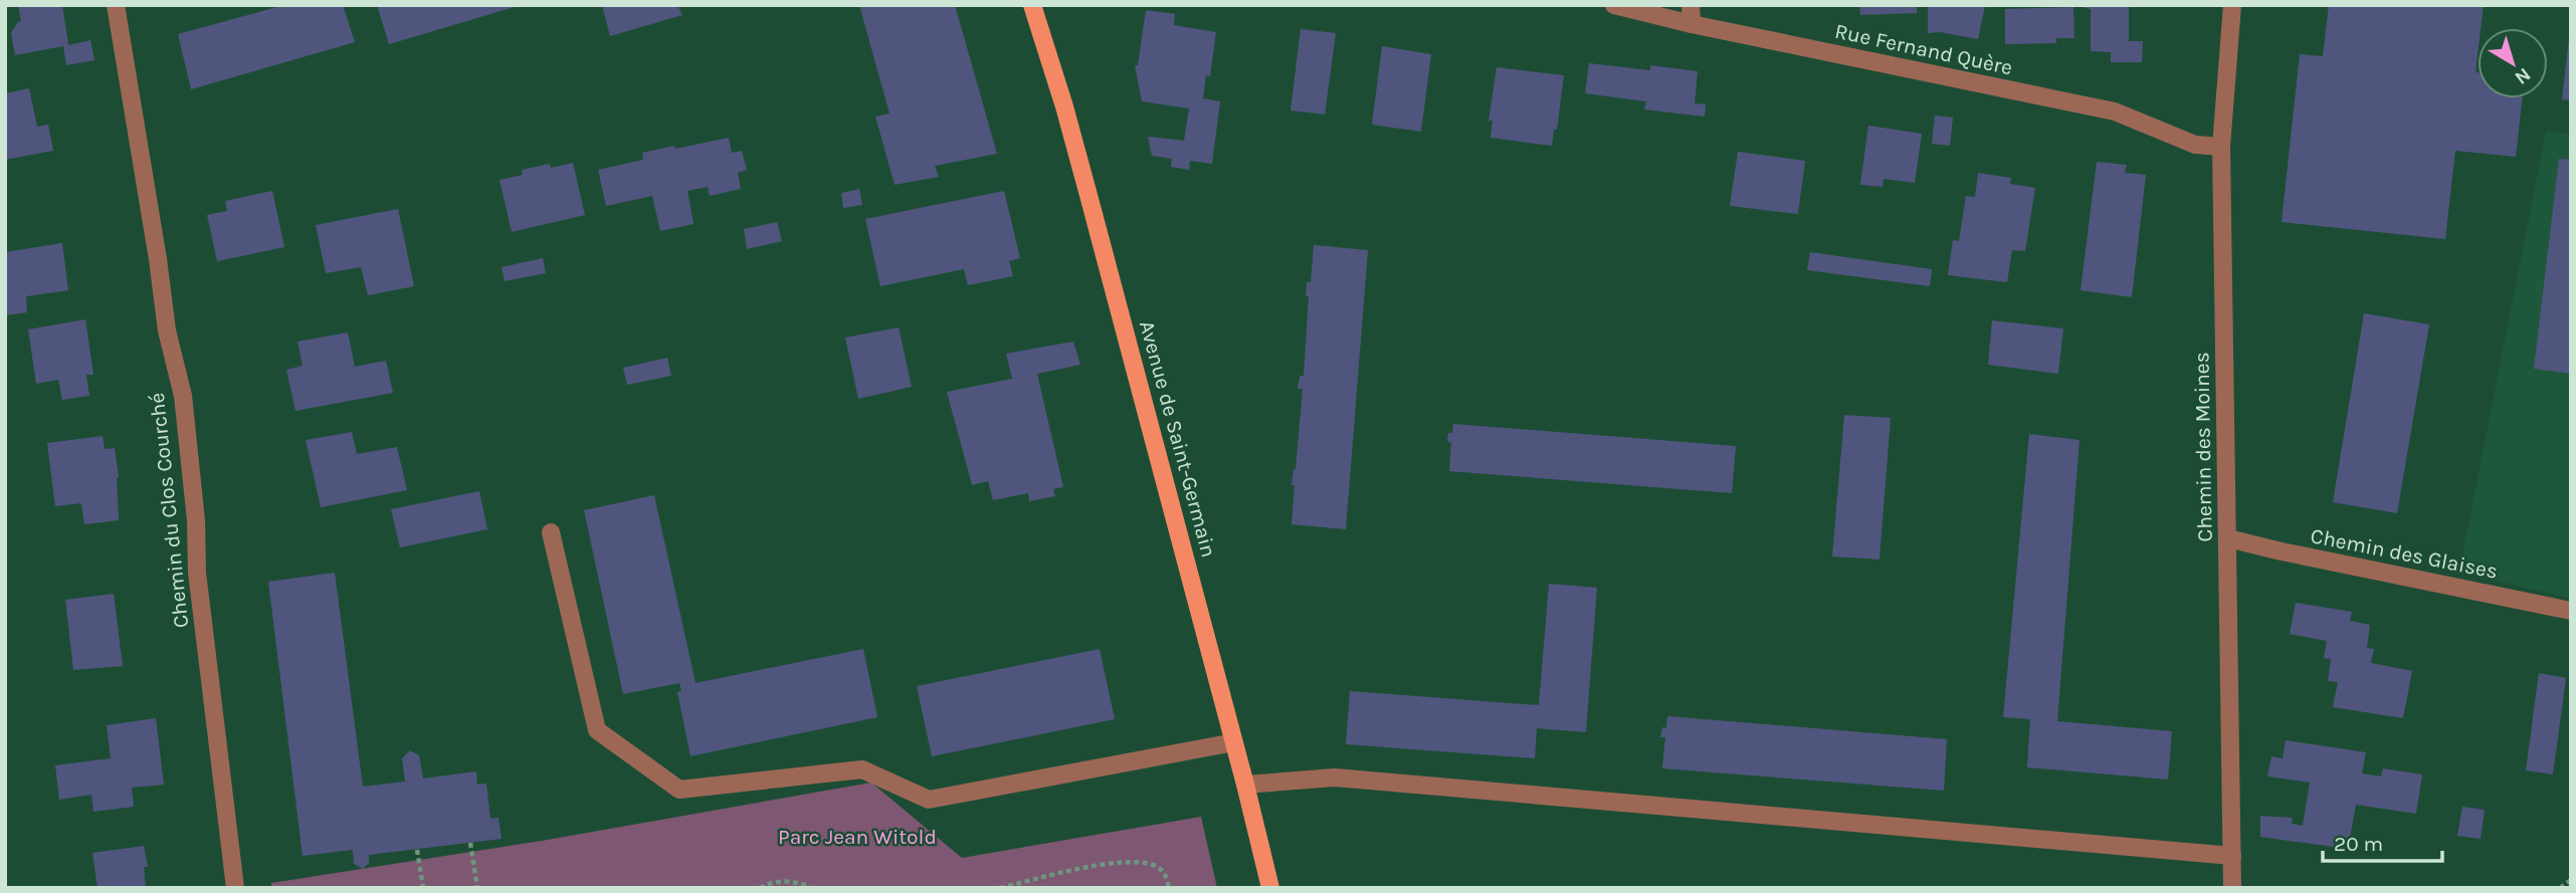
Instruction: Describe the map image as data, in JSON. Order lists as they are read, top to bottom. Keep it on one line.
{"streets":{"main road":["Avenue de Saint-Germain"],"street":["Rue Fernand Quère","Chemin des Moines","Chemin du Clos Courché","Chemin des Glaises"]},"crossings":[["Rue Fernand Quère","Chemin des Moines"],["Chemin des Moines","Chemin des Glaises"]],"parks":["Parc Jean Witold"],"scale_bar":"20 m","north":"bottom right"}
